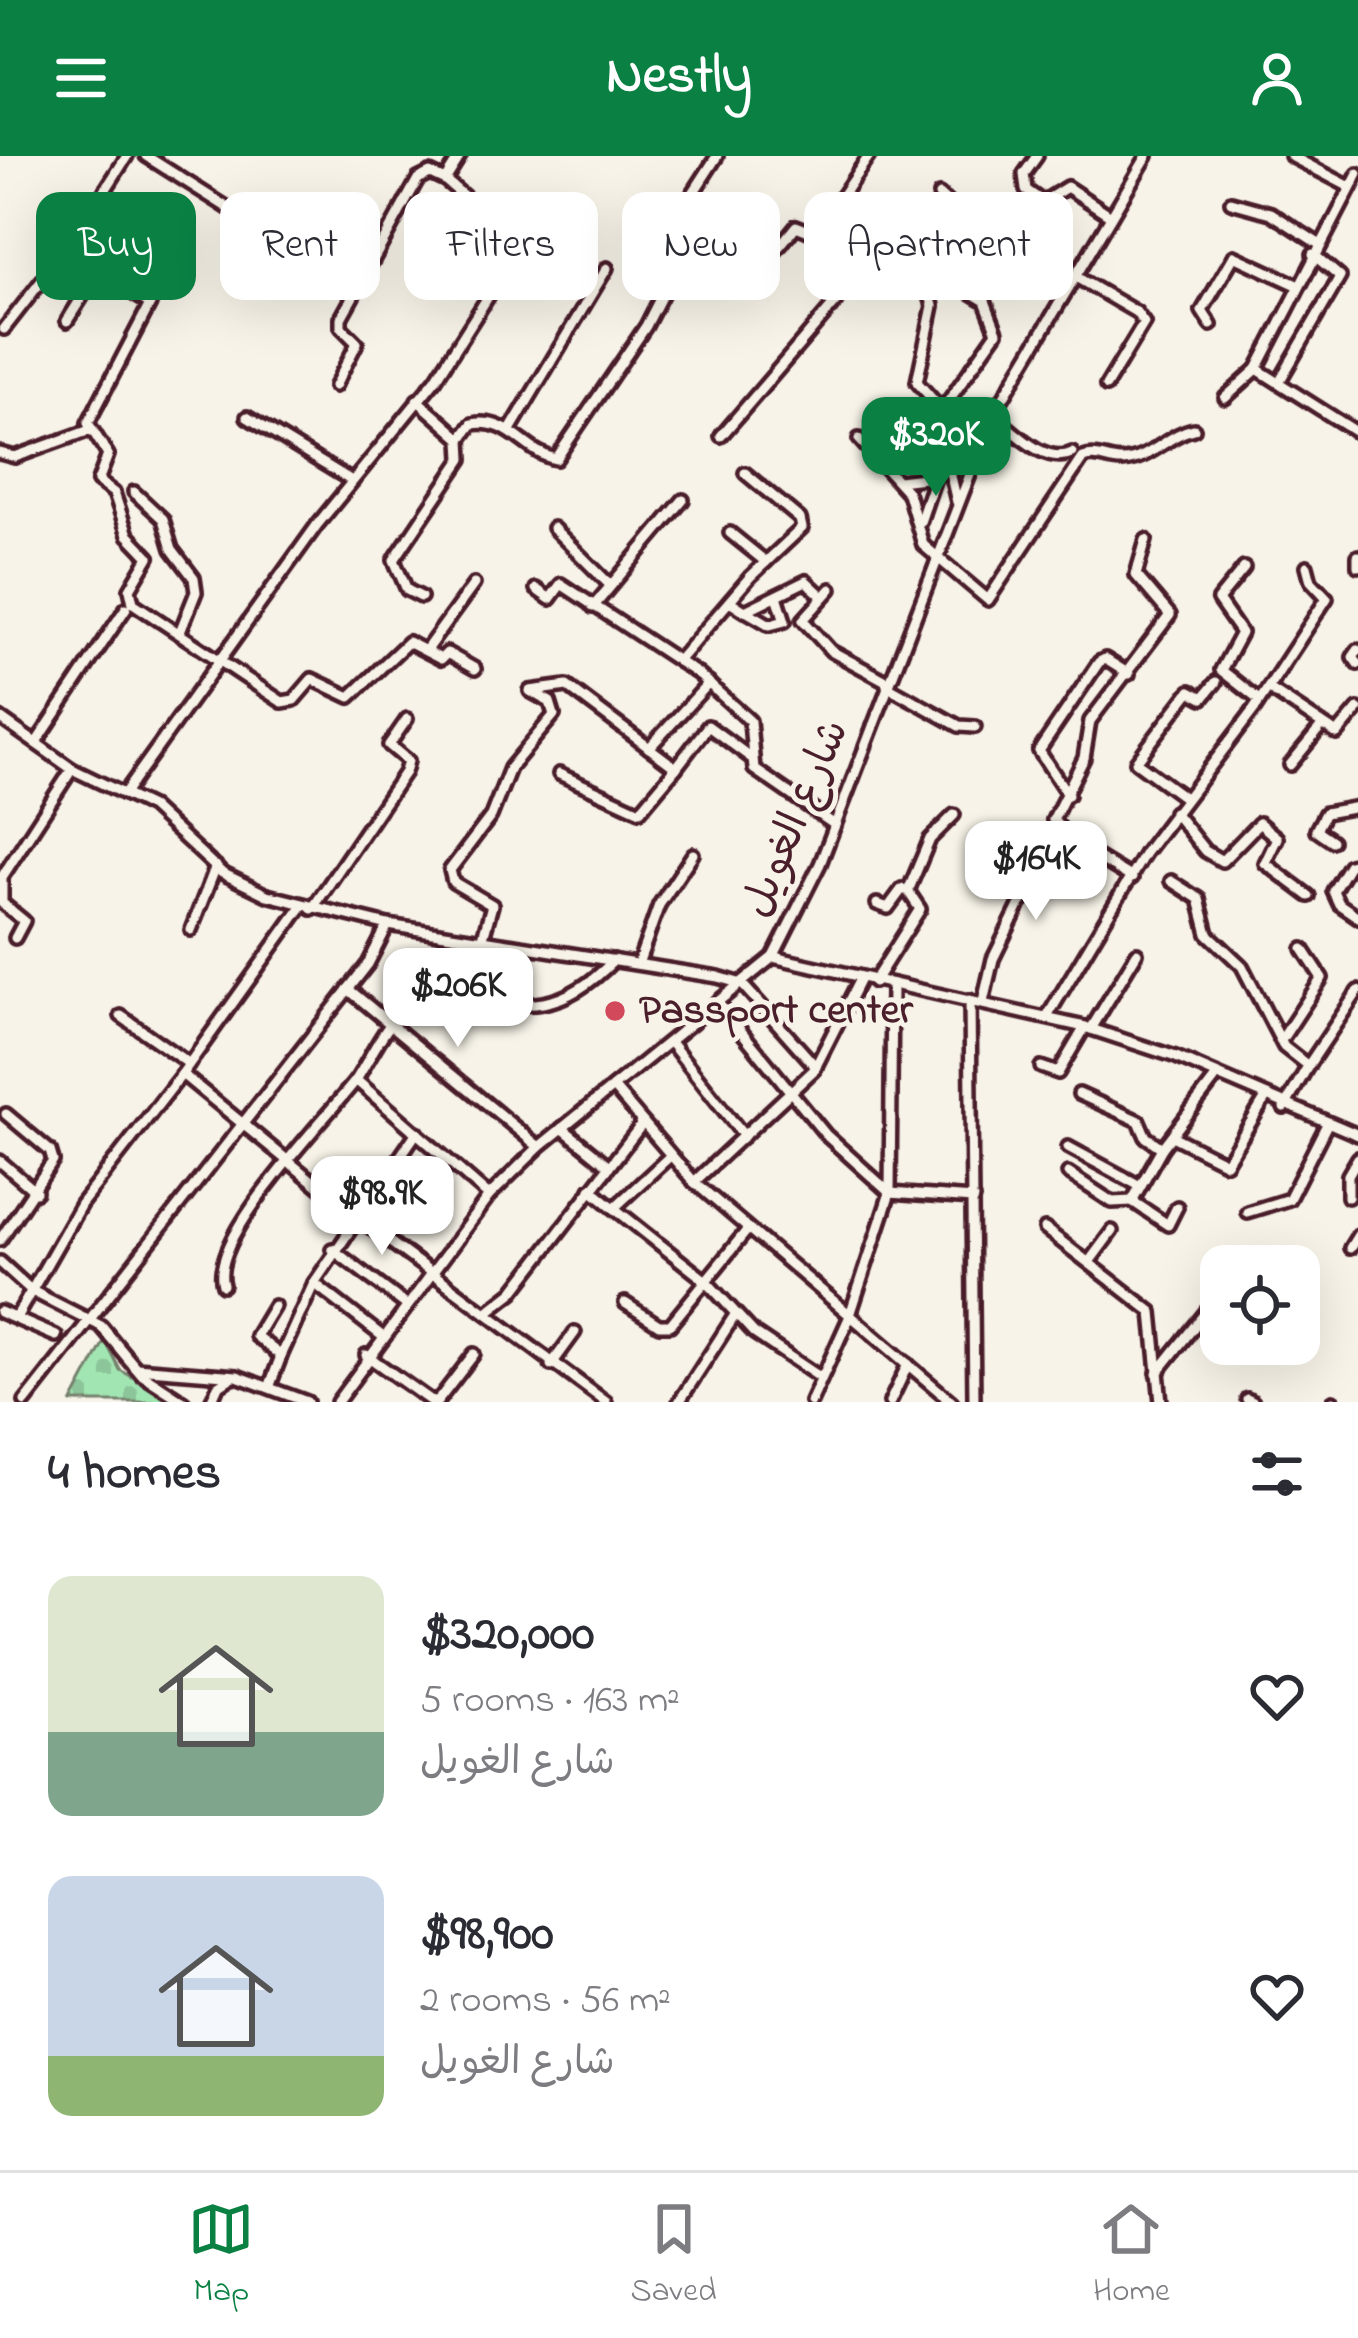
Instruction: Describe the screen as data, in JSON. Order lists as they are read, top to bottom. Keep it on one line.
{"streets":{"street":["شارع الغويل"]},"places":["Passport center"],"page":{"header":"Nestly","chip":["Buy","Rent","Filters","New","Apartment"],"price":["$320K","$164K","$206K","$98.9K"],"heading":"4 homes","list":[{"name":"$320,000","note":"5 rooms · 163 m² · شارع الغويل"},{"name":"$98,900","note":"2 rooms · 56 m² · شارع الغويل"}],"tabs":["Map","Saved","Home"]}}
